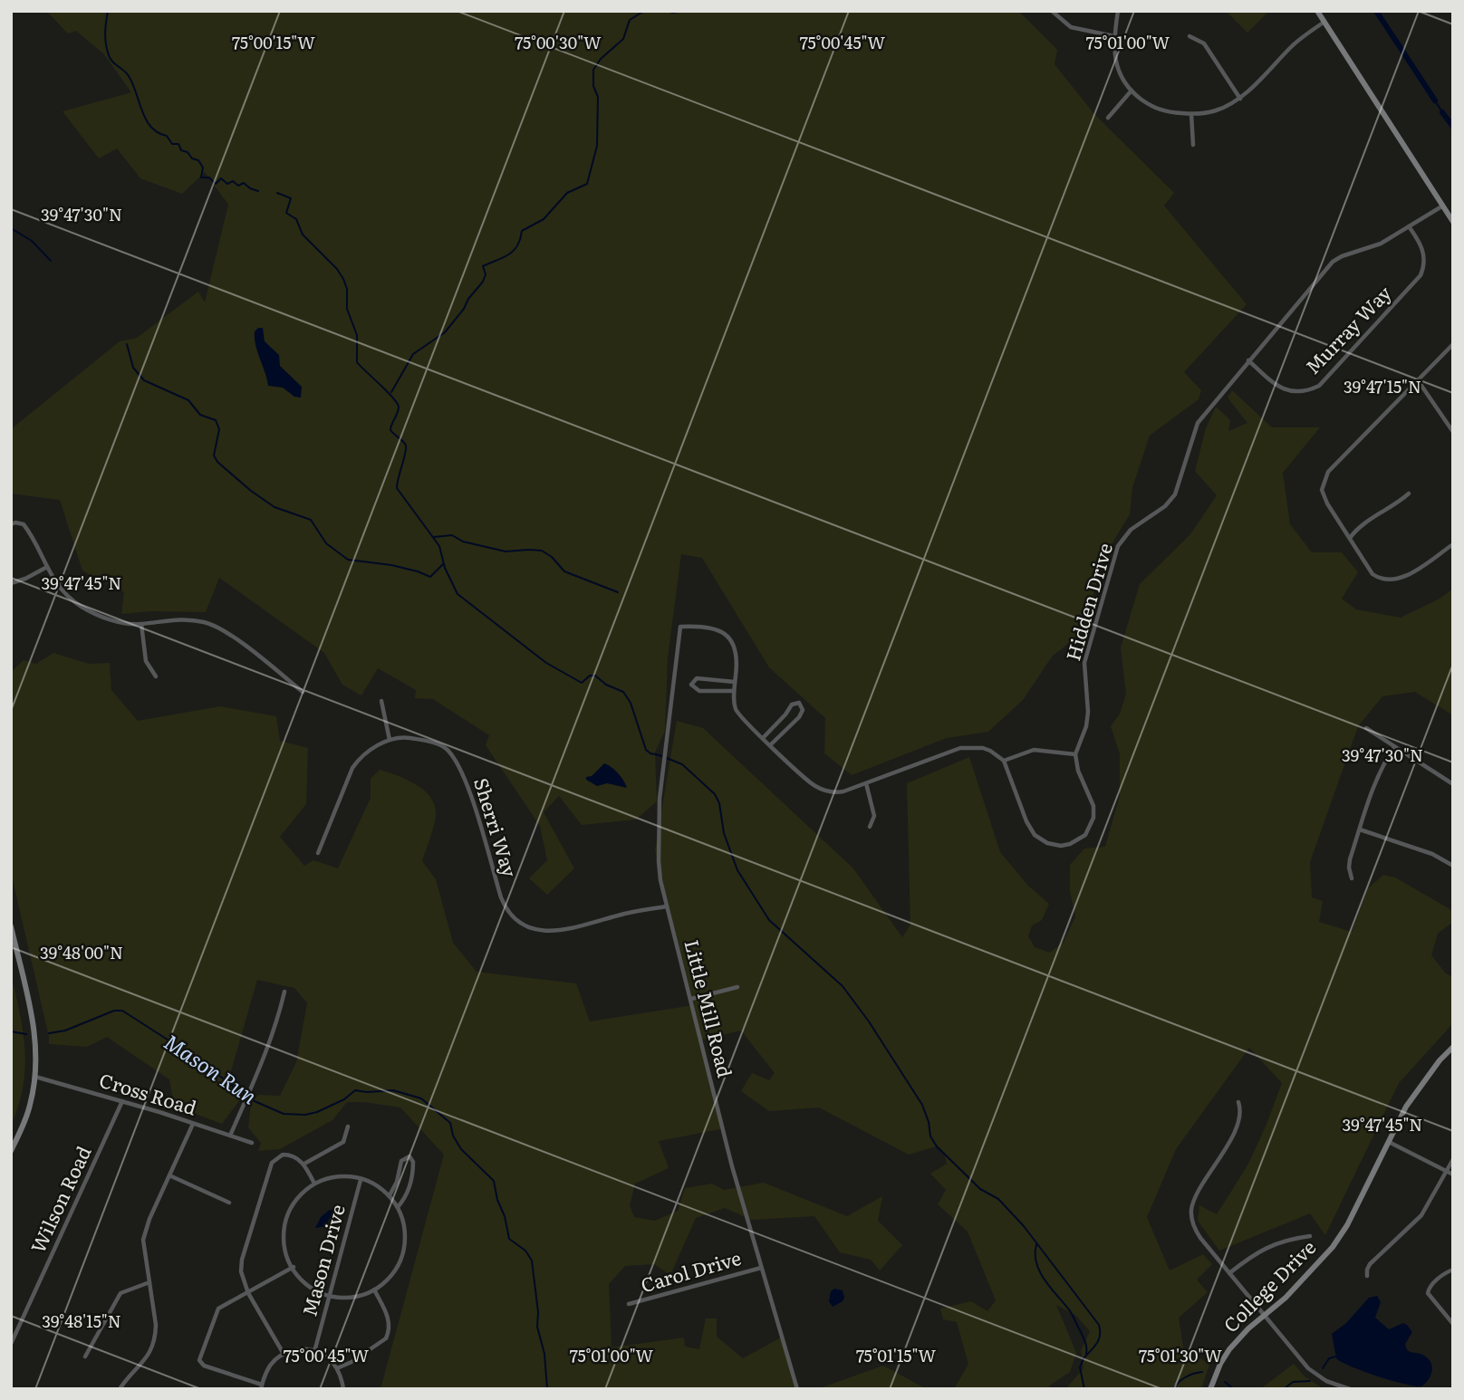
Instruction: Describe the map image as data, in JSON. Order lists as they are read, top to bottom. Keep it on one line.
{"streets":{"main road":["College Drive"],"street":["Murray Way","Hidden Drive","Sherri Way","Little Mill Road","Cross Road","Wilson Road","Mason Drive","Carol Drive"]},"crossings":[["Murray Way","Hidden Drive"],["Sherri Way","Little Mill Road"],["Little Mill Road","Carol Drive"],["Cross Road","Wilson Road"]],"water":["Mason Run"],"coordinates":["75°00'15\"W","75°00'30\"W","75°00'45\"W","75°01'00\"W","39°47'30\"N","39°47'15\"N","39°47'45\"N","39°48'00\"N","39°48'15\"N","75°01'15\"W","75°01'30\"W"]}
